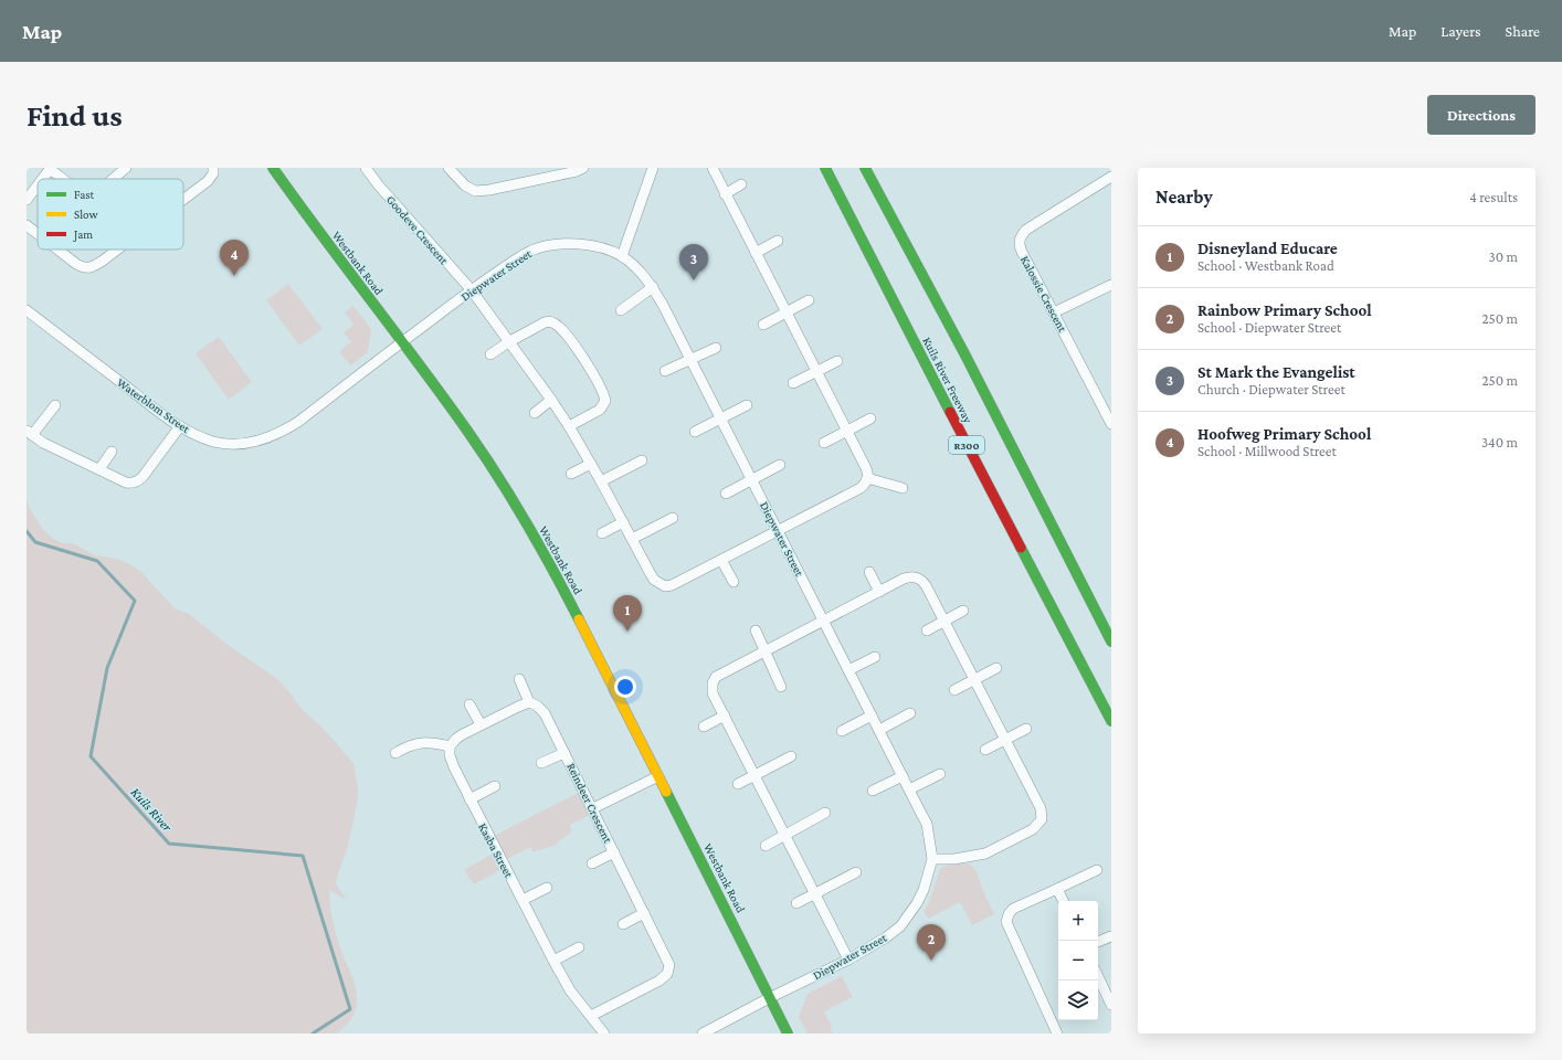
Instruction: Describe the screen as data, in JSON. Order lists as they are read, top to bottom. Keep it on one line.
{"streets":{"main road":["Westbank Road","Kuils River Freeway","R300"],"street":["Goodeve Crescent","Diepwater Street","Kalossie Crescent","Waterblom Street","Reindeer Crescent","Kasba Street"]},"crossings":[["Goodeve Crescent","Diepwater Street"],["Westbank Road","Diepwater Street"],["Westbank Road","Waterblom Street"],["Diepwater Street","Waterblom Street"],["Reindeer Crescent","Kasba Street"]],"water":["Kuils River"],"legend":["Fast","Slow","Jam"],"page":{"header":"Map","nav":["Map","Layers","Share"],"buttons":"Directions","title":"Find us","heading":["Nearby","4 results"],"list":[{"mark":"1","name":"Disneyland Educare","note":"School · Westbank Road","value":"30 m"},{"mark":"2","name":"Rainbow Primary School","note":"School · Diepwater Street","value":"250 m"},{"mark":"3","name":"St Mark the Evangelist","note":"Church · Diepwater Street","value":"250 m"},{"mark":"4","name":"Hoofweg Primary School","note":"School · Millwood Street","value":"340 m"}],"pins":["4","3","1","2"],"map_buttons":["+","−"]}}
